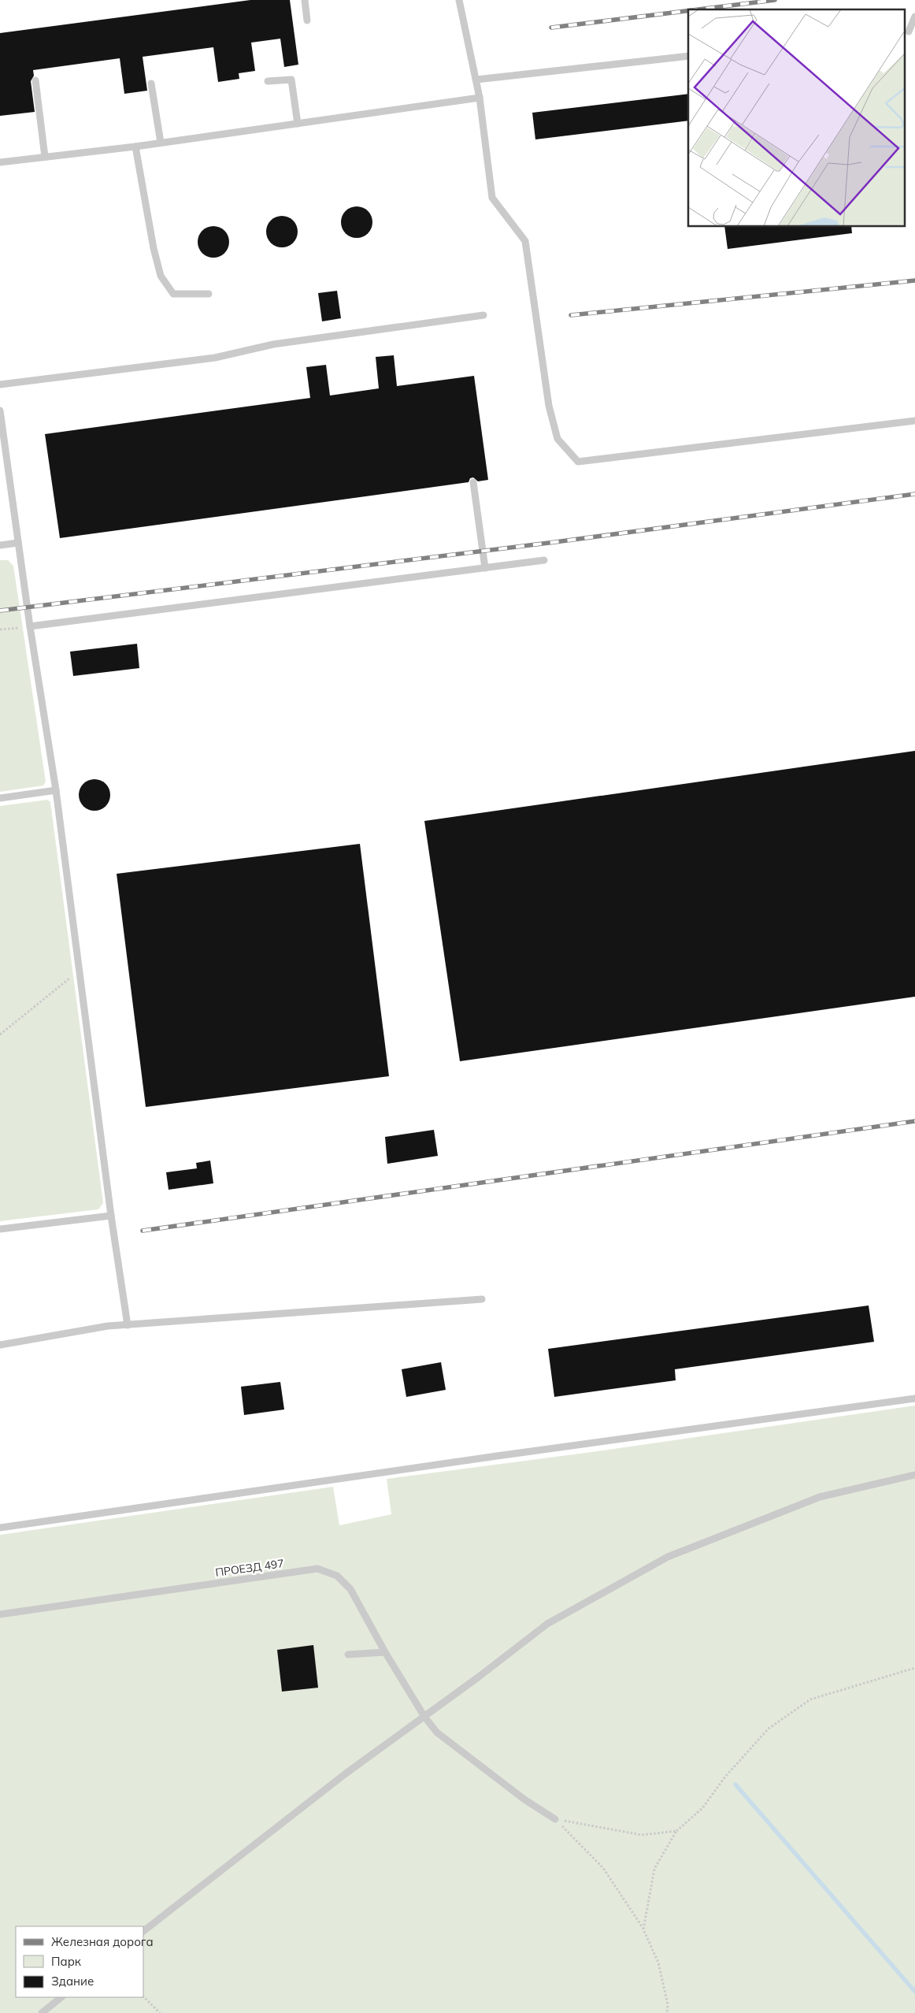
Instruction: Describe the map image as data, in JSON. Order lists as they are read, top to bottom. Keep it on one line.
{"streets":{"lane":["ПРОЕЗД 497"]},"legend":["Железная дорога","Парк","Здание"]}
